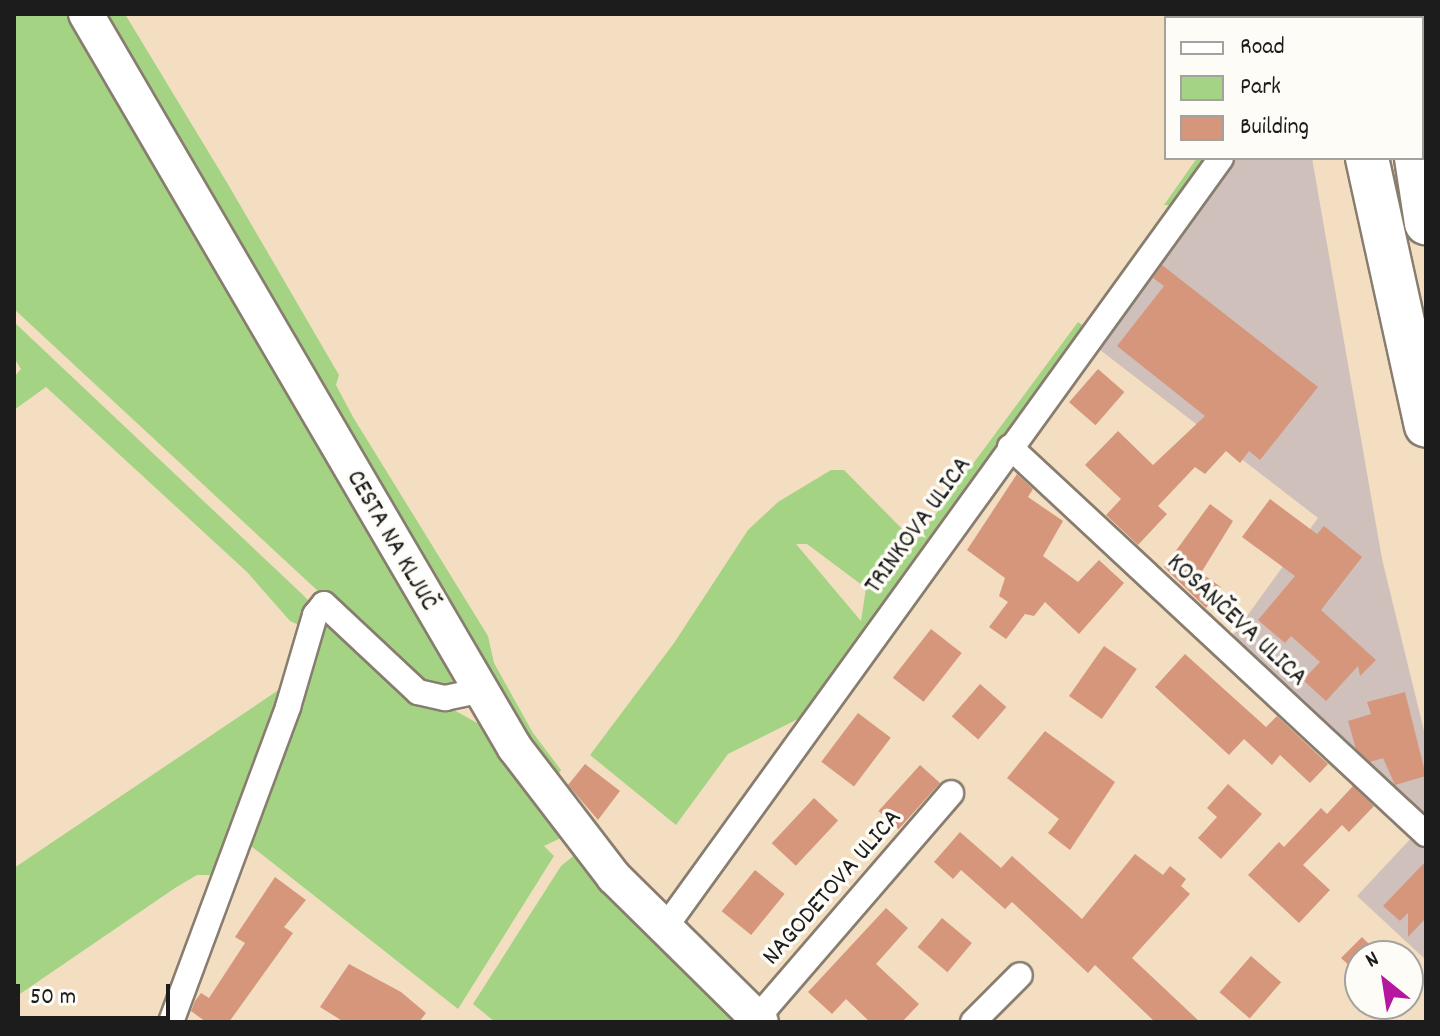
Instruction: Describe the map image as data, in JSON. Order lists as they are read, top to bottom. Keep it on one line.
{"streets":{"street":["TRINKOVA ULICA","CESTA NA KLJUČ","KOSANČEVA ULICA","NAGODETOVA ULICA"]},"crossings":[["TRINKOVA ULICA","CESTA NA KLJUČ"],["TRINKOVA ULICA","KOSANČEVA ULICA"],["CESTA NA KLJUČ","NAGODETOVA ULICA"]],"legend":["Road","Park","Building"],"scale_bar":"50 m","north":"top left"}
